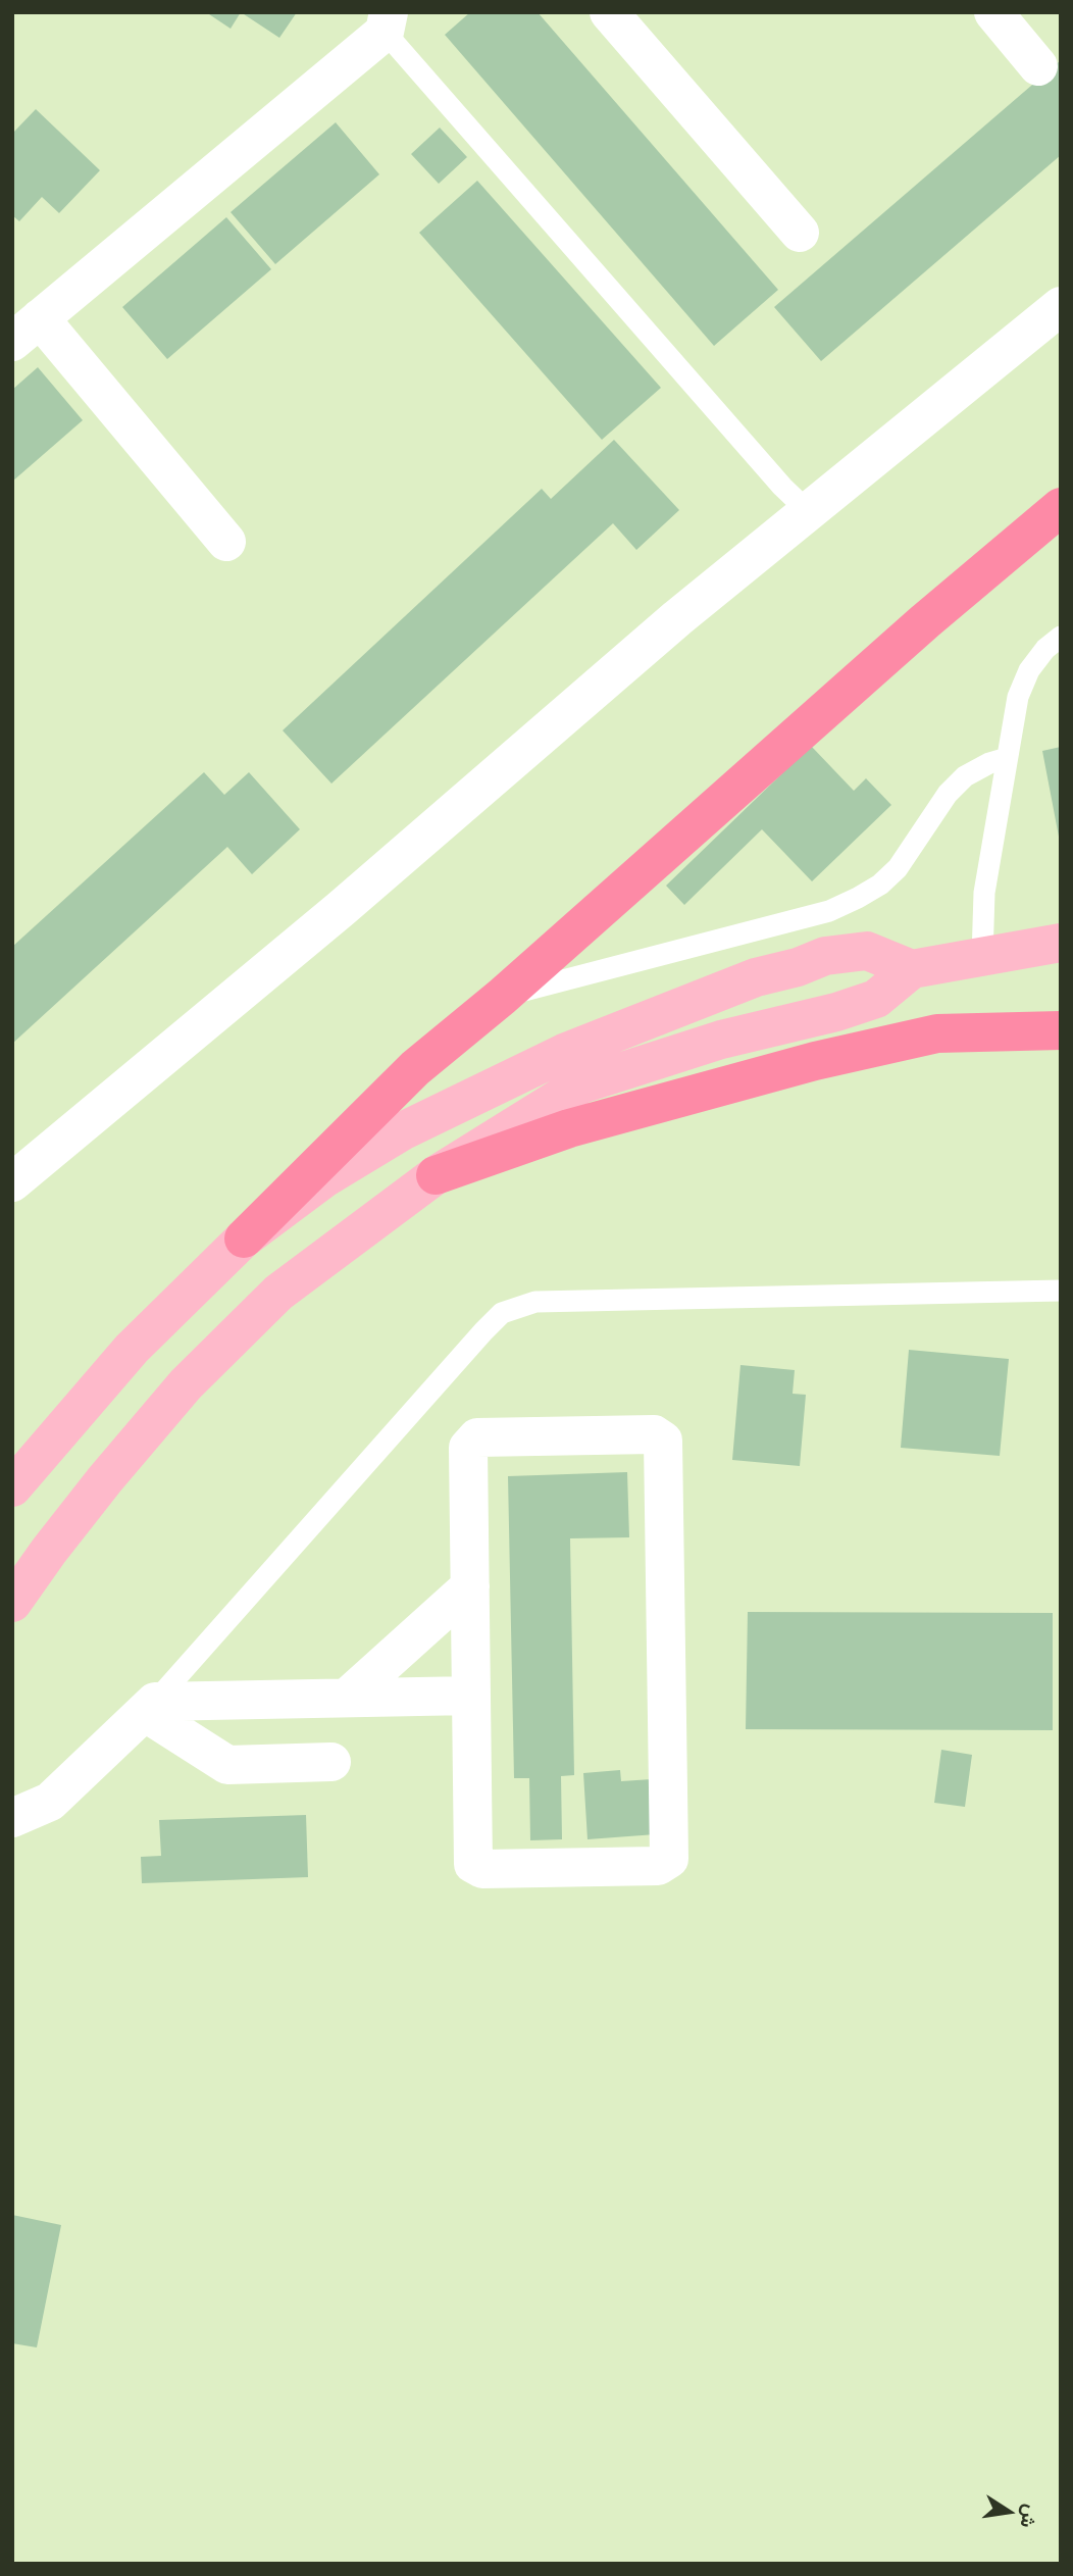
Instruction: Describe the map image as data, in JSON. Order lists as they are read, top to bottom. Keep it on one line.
{"north":"right"}
